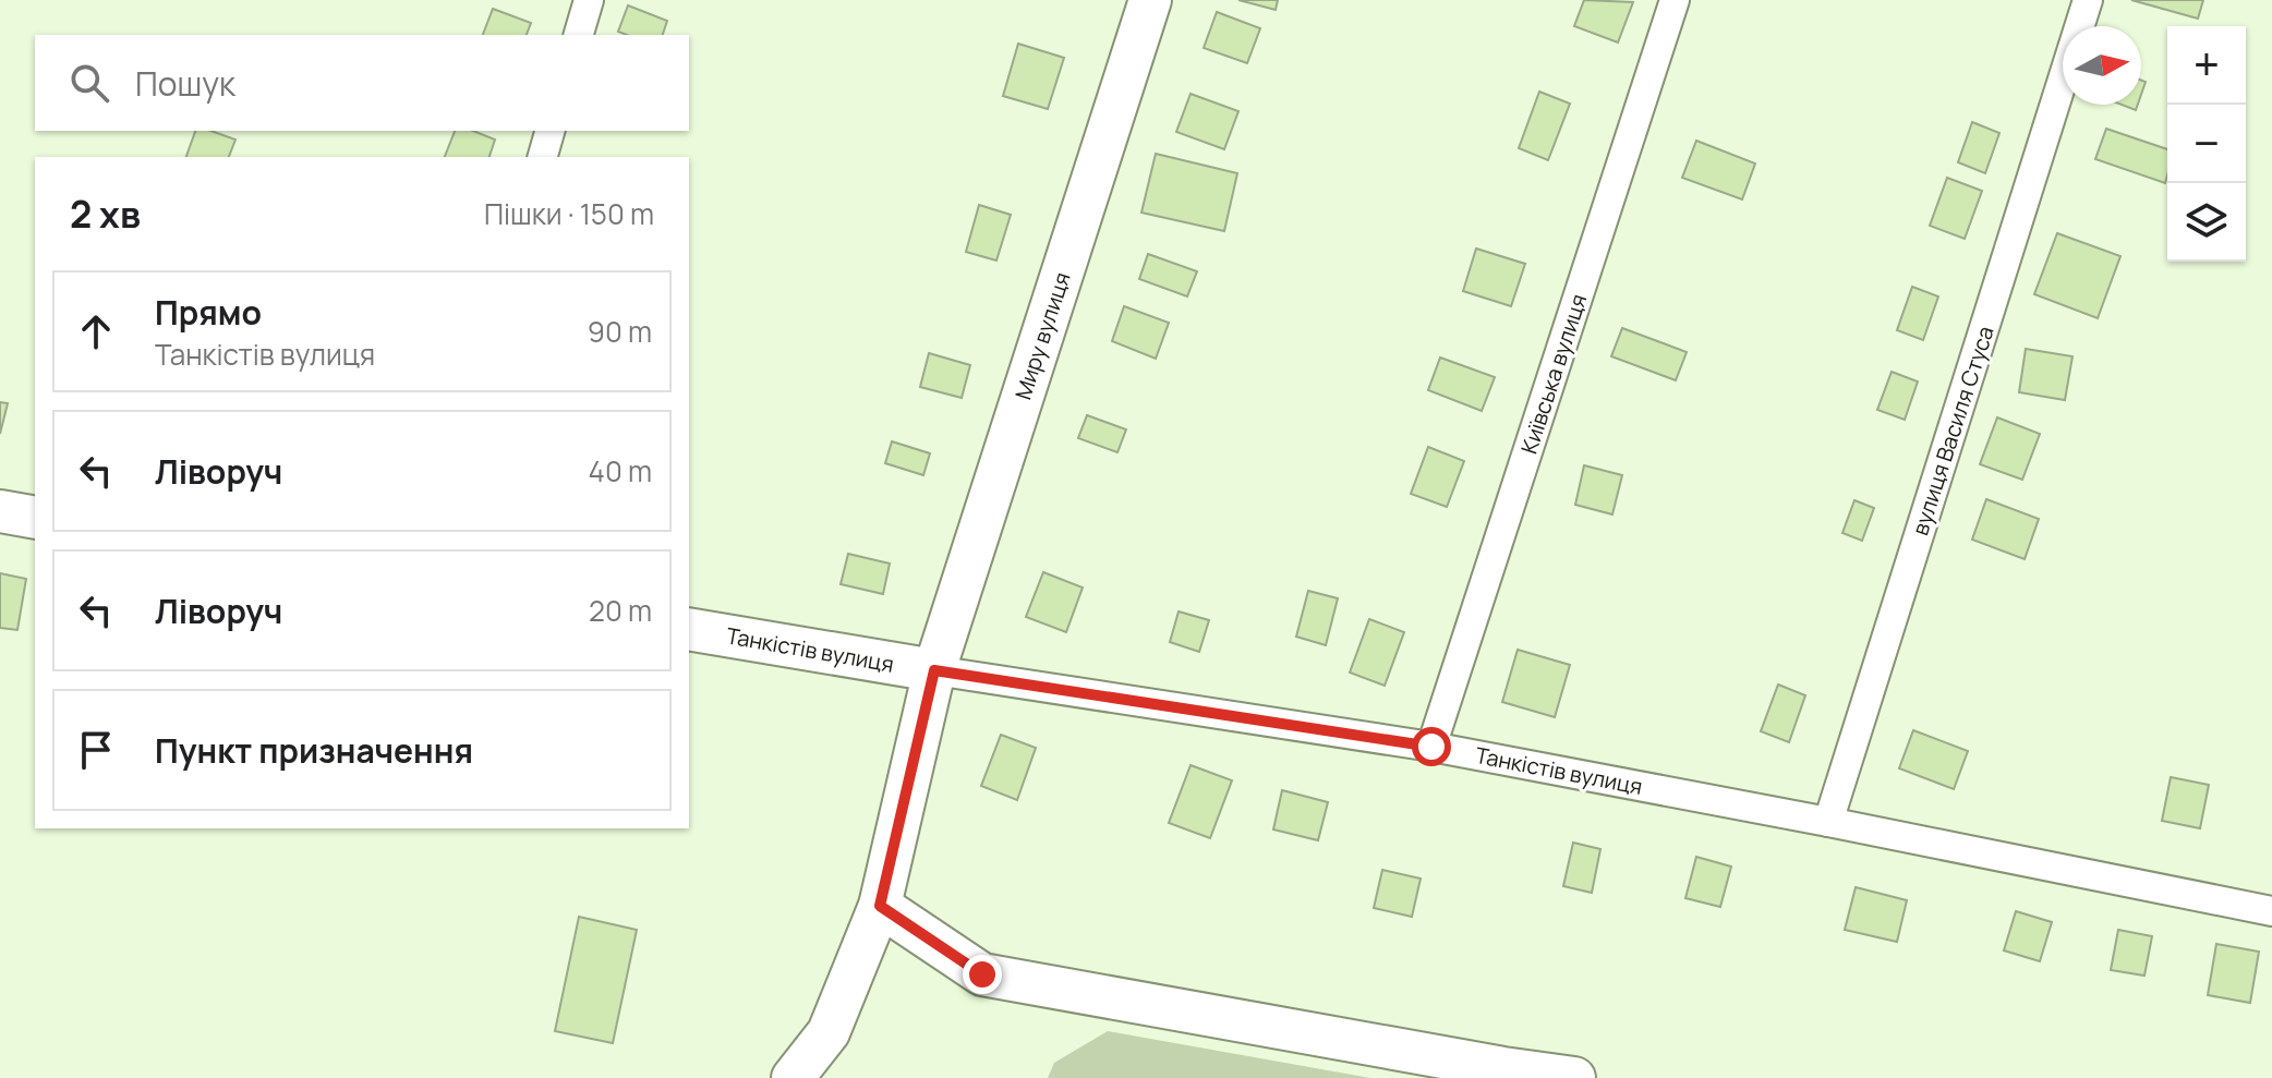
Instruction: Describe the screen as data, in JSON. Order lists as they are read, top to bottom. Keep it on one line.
{"streets":{"main road":["Миру вулиця","Танкістів вулиця"],"street":["Київська вулиця","вулиця Василя Стуса"]},"crossings":[["Миру вулиця","Танкістів вулиця"],["Київська вулиця","Танкістів вулиця"],["вулиця Василя Стуса","Танкістів вулиця"]],"north":"right","page":{"map_buttons":["+","−"],"search":"Пошук","heading":["2 хв","Пішки · 150 m"],"list":[["Прямо","Танкістів вулиця","90 m"],["Ліворуч","40 m"],["Ліворуч","20 m"],"Пункт призначення"]}}
